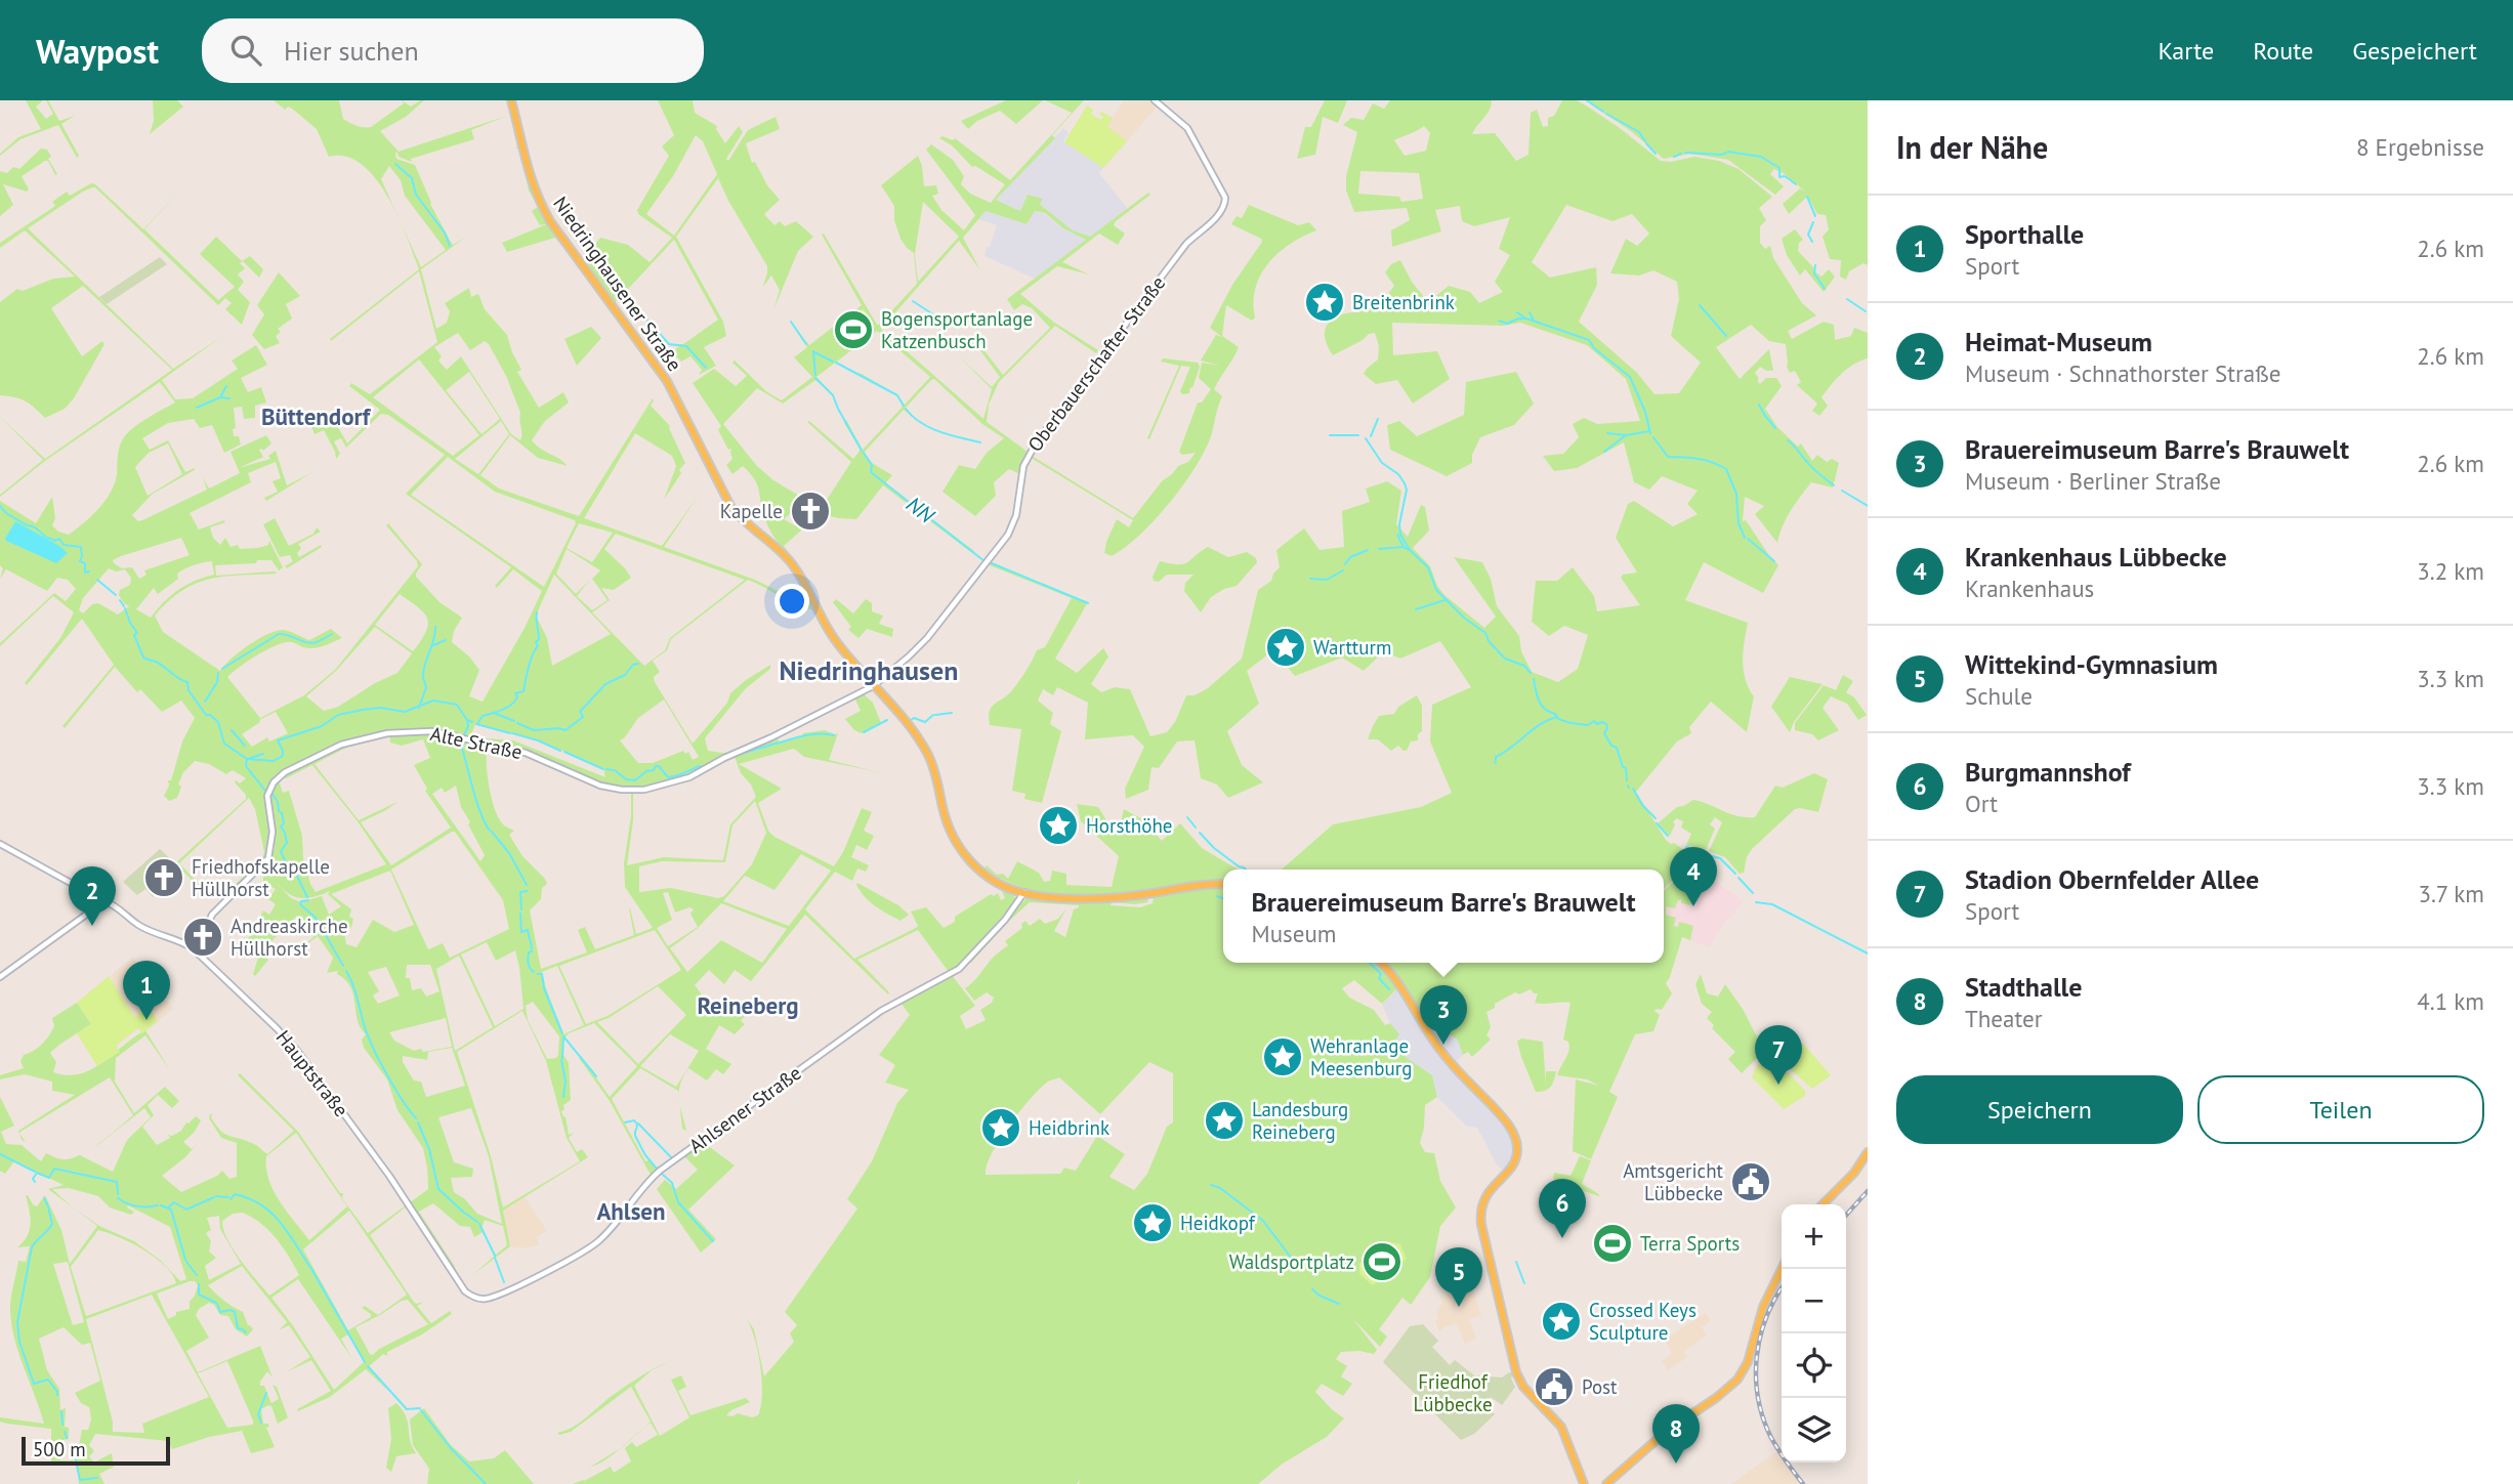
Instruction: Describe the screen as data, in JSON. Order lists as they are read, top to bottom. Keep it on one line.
{"streets":{"main road":["Niedringhausener Straße","Oberbauerschafter Straße","Alte Straße","Hauptstraße","Ahlsener Straße"]},"crossings":[["Niedringhausener Straße","Oberbauerschafter Straße"],["Niedringhausener Straße","Alte Straße"],["Oberbauerschafter Straße","Alte Straße"],["Alte Straße","Hauptstraße"],["Hauptstraße","Ahlsener Straße"]],"districts":["Büttendorf","Niedringhausen","Reineberg","Ahlsen"],"water":["NN"],"parks":["Friedhof Lübbecke"],"places":{"place":["Breitenbrink","Wartturm","Horsthöhe","Wehranlage Meesenburg","Landesburg Reineberg","Heidbrink","Heidkopf","Crossed Keys Sculpture"],"sports":["Bogensportanlage Katzenbusch","Terra Sports","Waldsportplatz"],"church":["Kapelle","Friedhofskapelle Hüllhorst","Andreaskirche Hüllhorst"],"public building":["Amtsgericht Lübbecke","Post"]},"scale_bar":"500 m","page":{"header":"Waypost","search":"Hier suchen","nav":["Karte","Route","Gespeichert"],"heading":["In der Nähe","8 Ergebnisse"],"list":[{"mark":"1","name":"Sporthalle","note":"Sport","value":"2.6 km"},{"mark":"2","name":"Heimat-Museum","note":"Museum · Schnathorster Straße","value":"2.6 km"},{"mark":"3","name":"Brauereimuseum Barre's Brauwelt","note":"Museum · Berliner Straße","value":"2.6 km"},{"mark":"4","name":"Krankenhaus Lübbecke","note":"Krankenhaus","value":"3.2 km"},{"mark":"5","name":"Wittekind-Gymnasium","note":"Schule","value":"3.3 km"},{"mark":"6","name":"Burgmannshof","note":"Ort","value":"3.3 km"},{"mark":"7","name":"Stadion Obernfelder Allee","note":"Sport","value":"3.7 km"},{"mark":"8","name":"Stadthalle","note":"Theater","value":"4.1 km"}],"pins":["4","2","1","3","7","6","5","8"],"popup":["Brauereimuseum Barre's Brauwelt","Museum"],"buttons":["Speichern","Teilen"],"map_buttons":["+","−"],"scale":"500 m"}}
